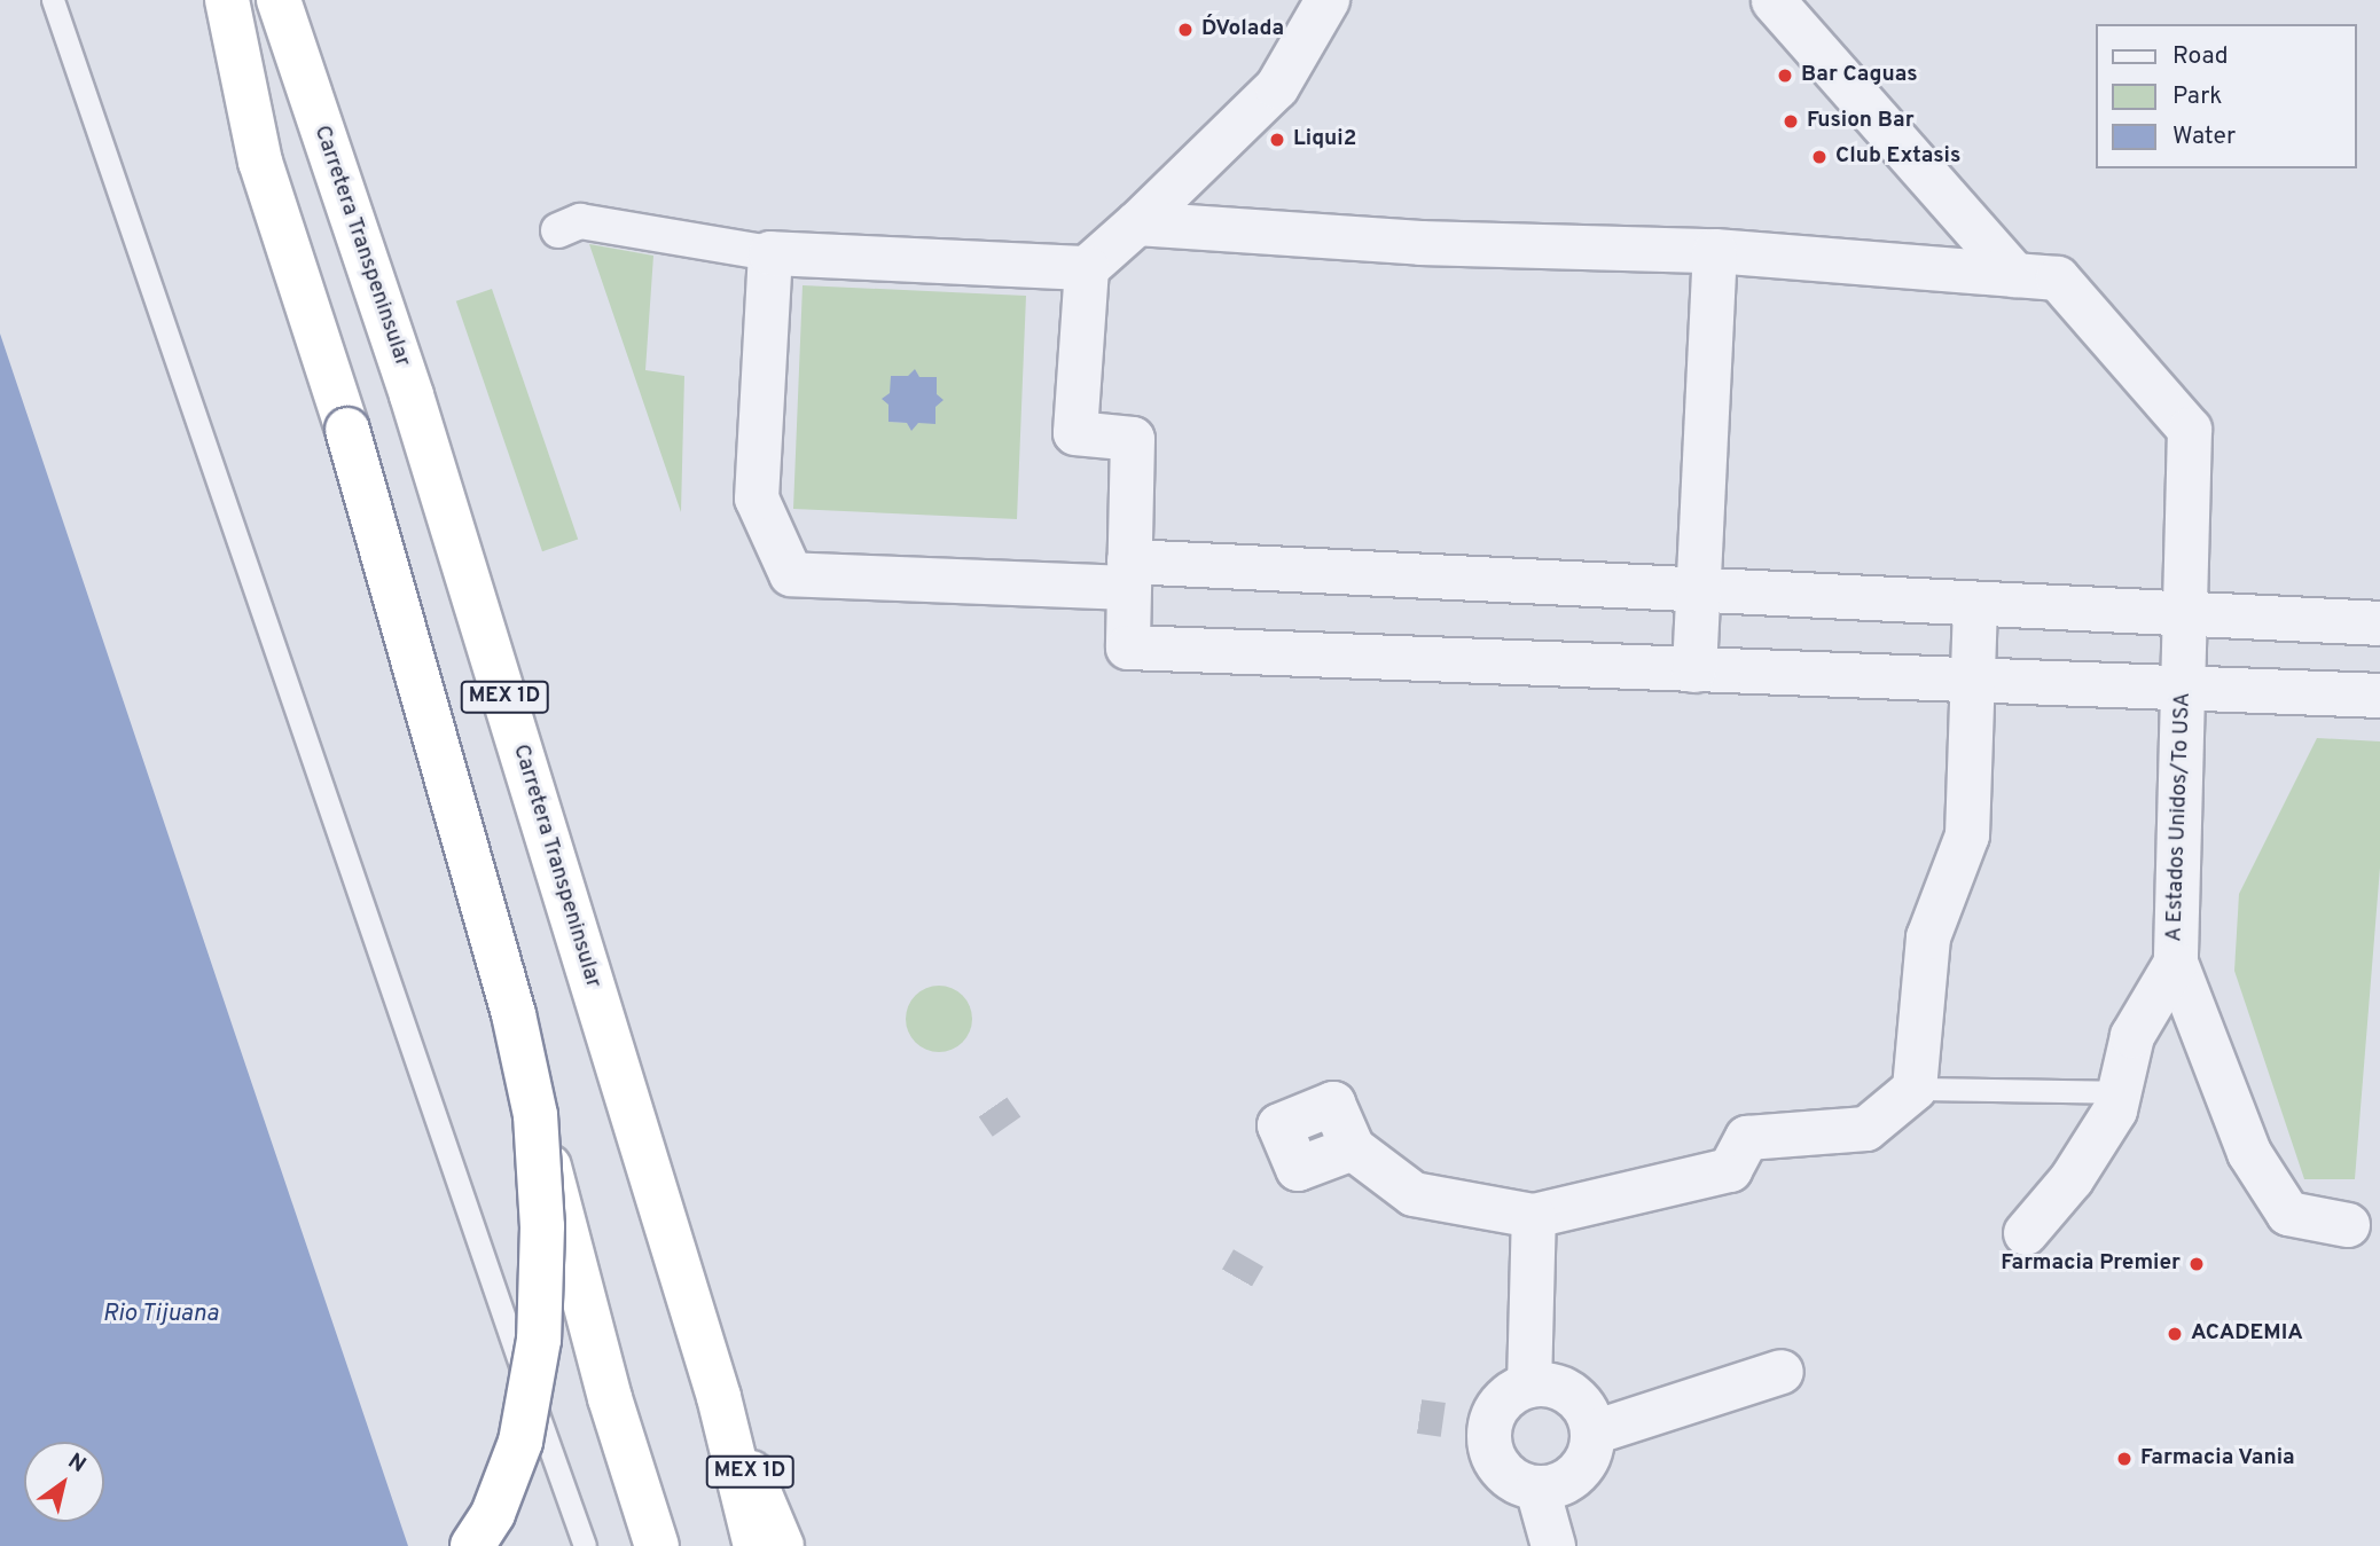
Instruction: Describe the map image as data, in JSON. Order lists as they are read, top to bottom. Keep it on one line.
{"streets":{"highway":["Carretera Transpeninsular","MEX 1D"],"street":["A Estados Unidos/To USA"]},"water":["Rio Tijuana"],"places":["D´Volada","Bar Caguas","Fusion Bar","Liqui2","Club Extasis","Farmacia Premier","ACADEMIA","Farmacia Vania"],"legend":["Road","Park","Water"],"north":"top right"}
